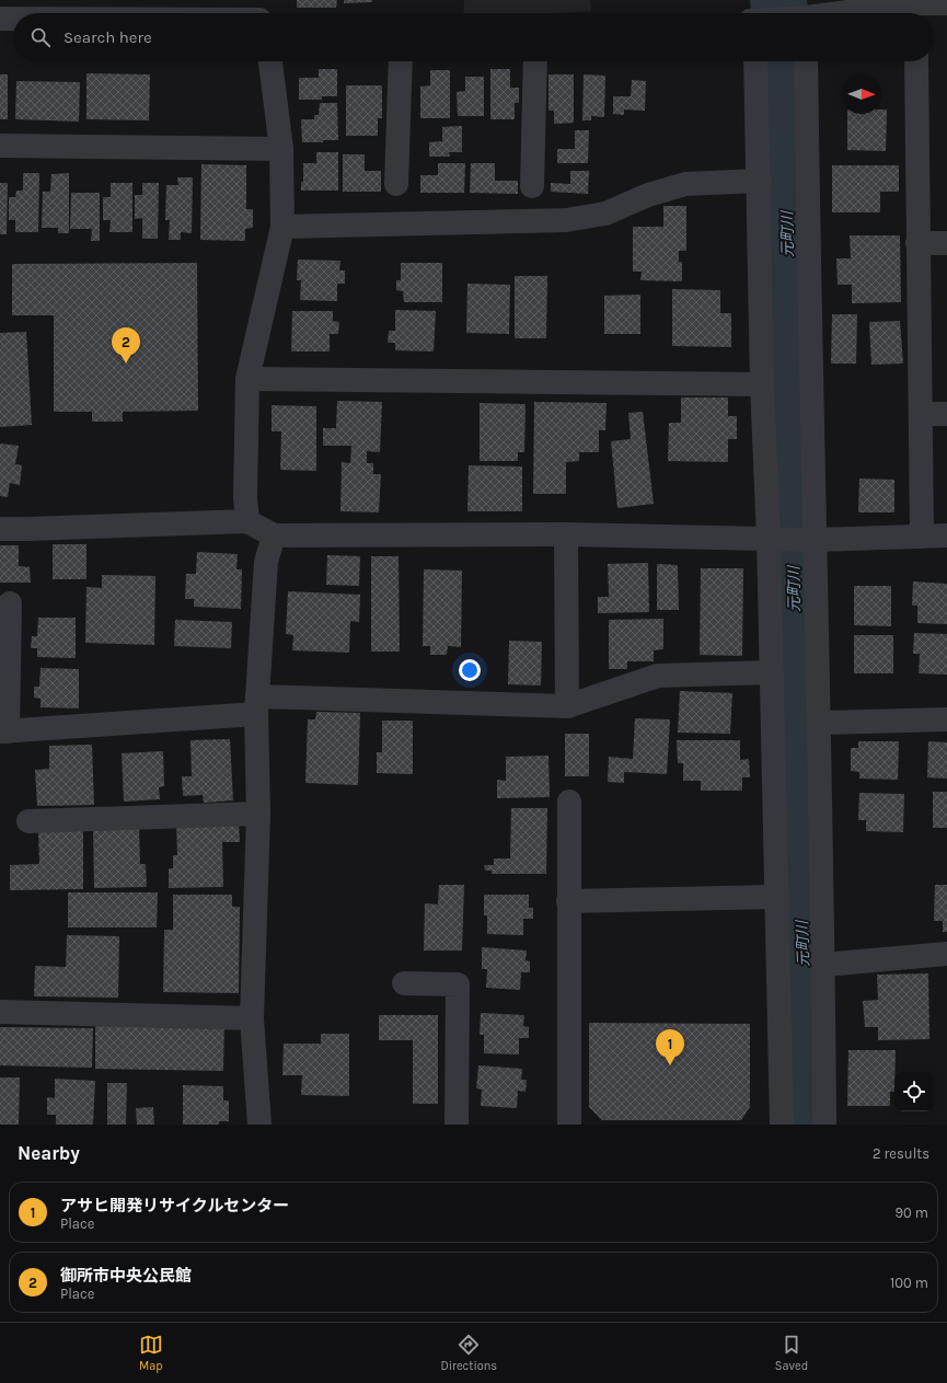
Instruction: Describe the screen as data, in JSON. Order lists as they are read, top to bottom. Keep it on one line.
{"water":["元町川"],"north":"right","page":{"search":"Search here","pins":["2","1"],"heading":["Nearby","2 results"],"list":[{"mark":"1","name":"アサヒ開発リサイクルセンター","note":"Place","value":"90 m"},{"mark":"2","name":"御所市中央公民館","note":"Place","value":"100 m"}],"nav":["Map","Directions","Saved"]}}
